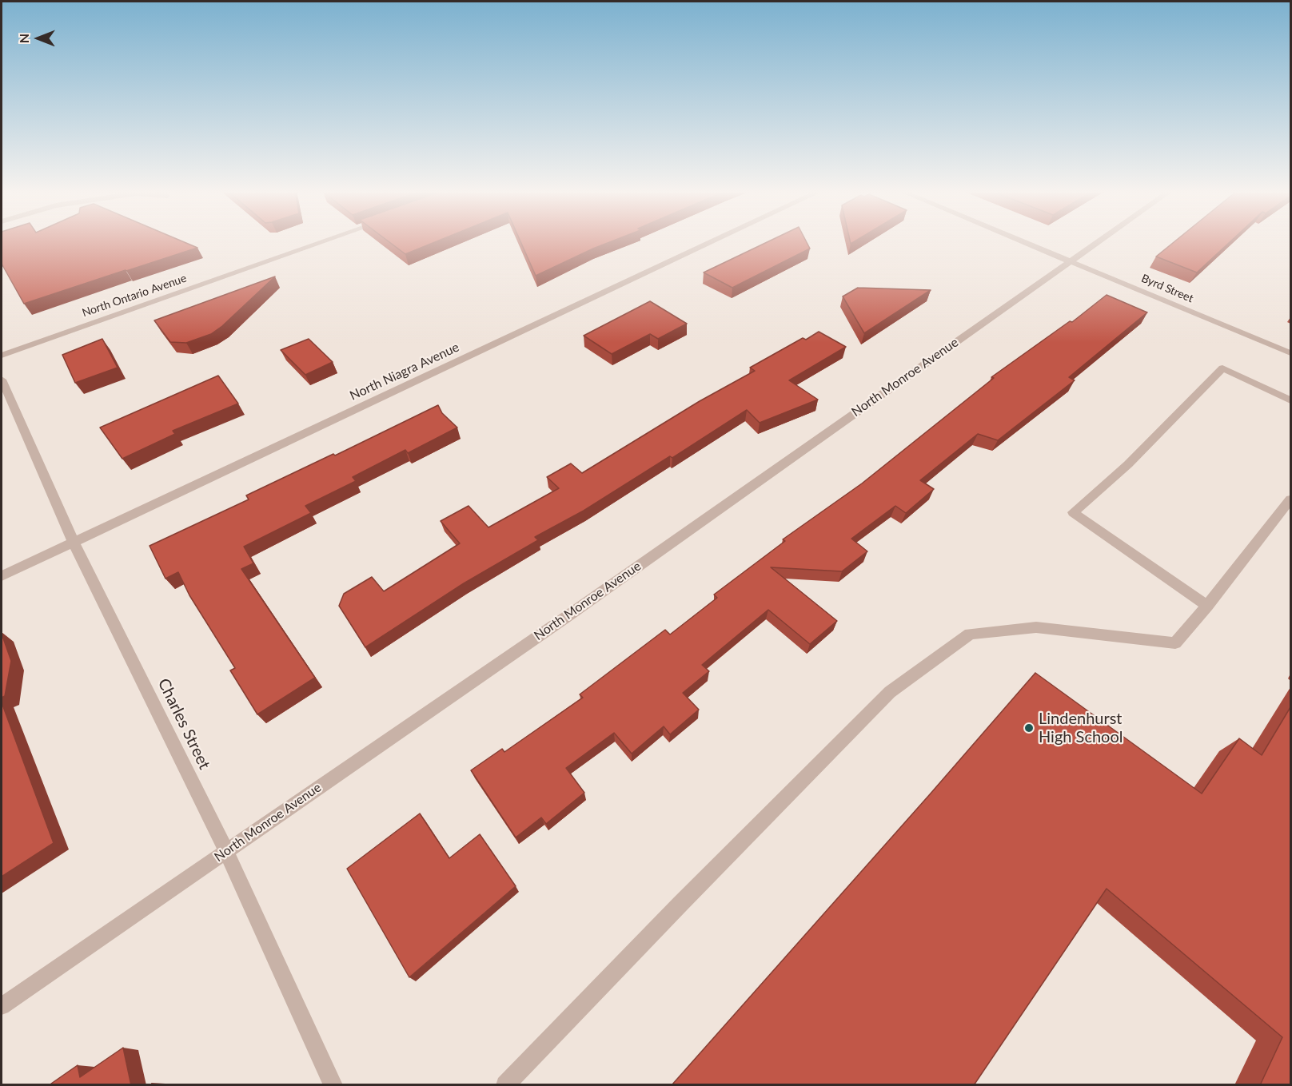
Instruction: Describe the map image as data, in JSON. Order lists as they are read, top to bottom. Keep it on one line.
{"streets":{"street":["Byrd Street","North Ontario Avenue","North Niagra Avenue","North Monroe Avenue","Charles Street"]},"crossings":[["Byrd Street","North Monroe Avenue"],["North Niagra Avenue","Charles Street"],["North Monroe Avenue","Charles Street"]],"places":["Lindenhurst High School"],"north":"left"}
